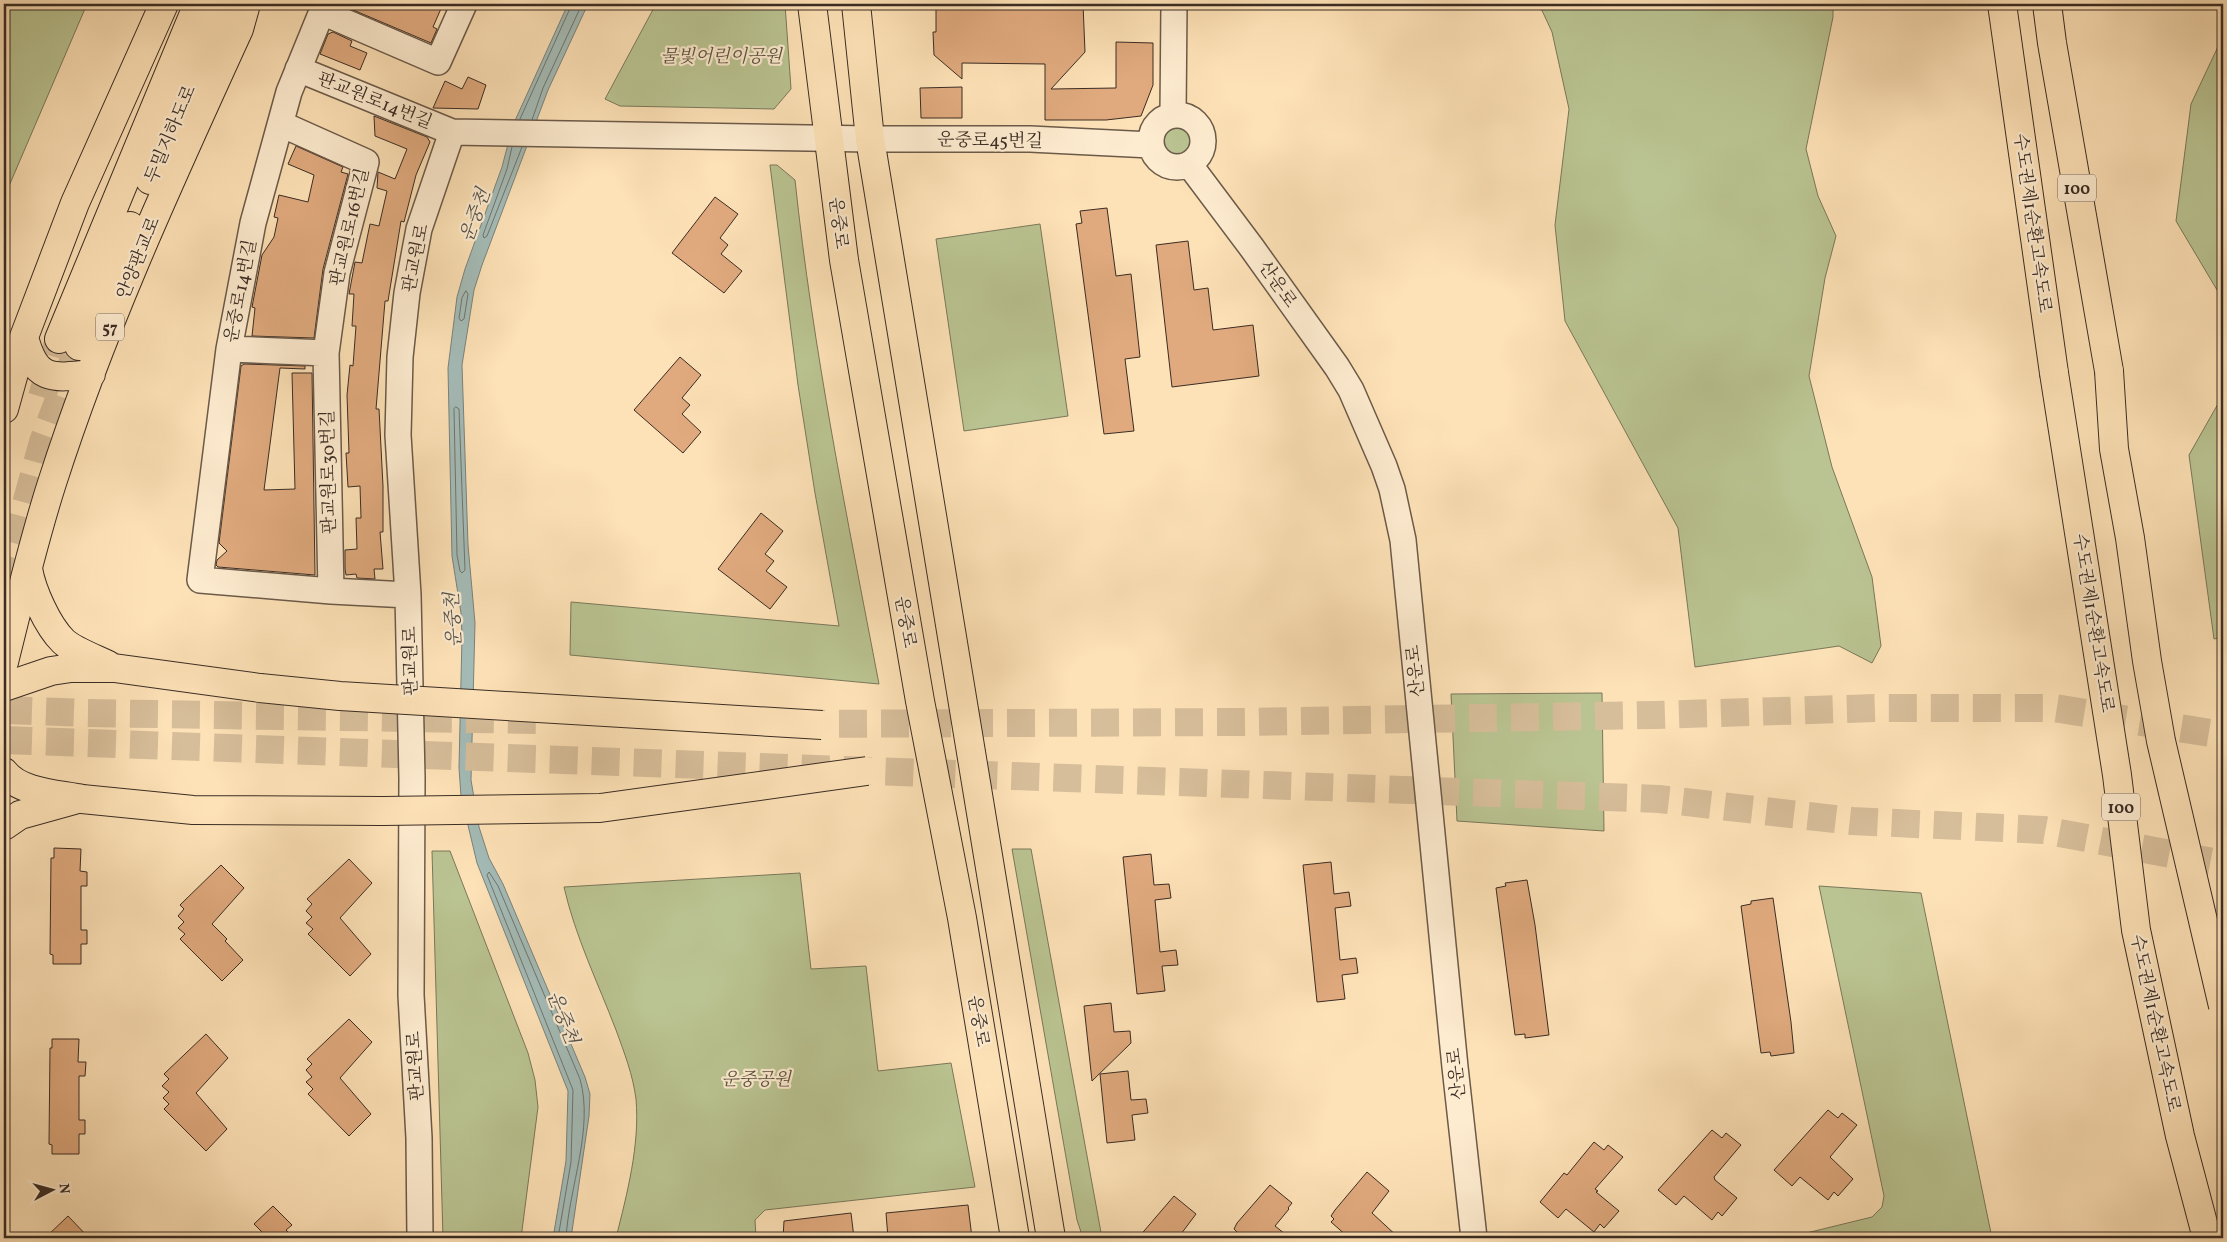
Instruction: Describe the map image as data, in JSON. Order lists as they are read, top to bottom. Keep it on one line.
{"streets":{"main road":["두밀지하도로","100","운중로","수도권제1순환고속도로","안양판교로","57"],"street":["판교원로14번길","운중로45번길","판교원로16번길","판교원로","산운로","운중로14번길","판교원로30번길"]},"crossings":[["판교원로14번길","판교원로"],["판교원로14번길","운중로14번길"],["운중로45번길","운중로"],["운중로45번길","산운로"],["판교원로16번길","운중로14번길"],["판교원로16번길","판교원로30번길"],["운중로14번길","판교원로30번길"]],"water":["운중천"],"parks":["물빛어린이공원","운중공원"],"north":"right"}
